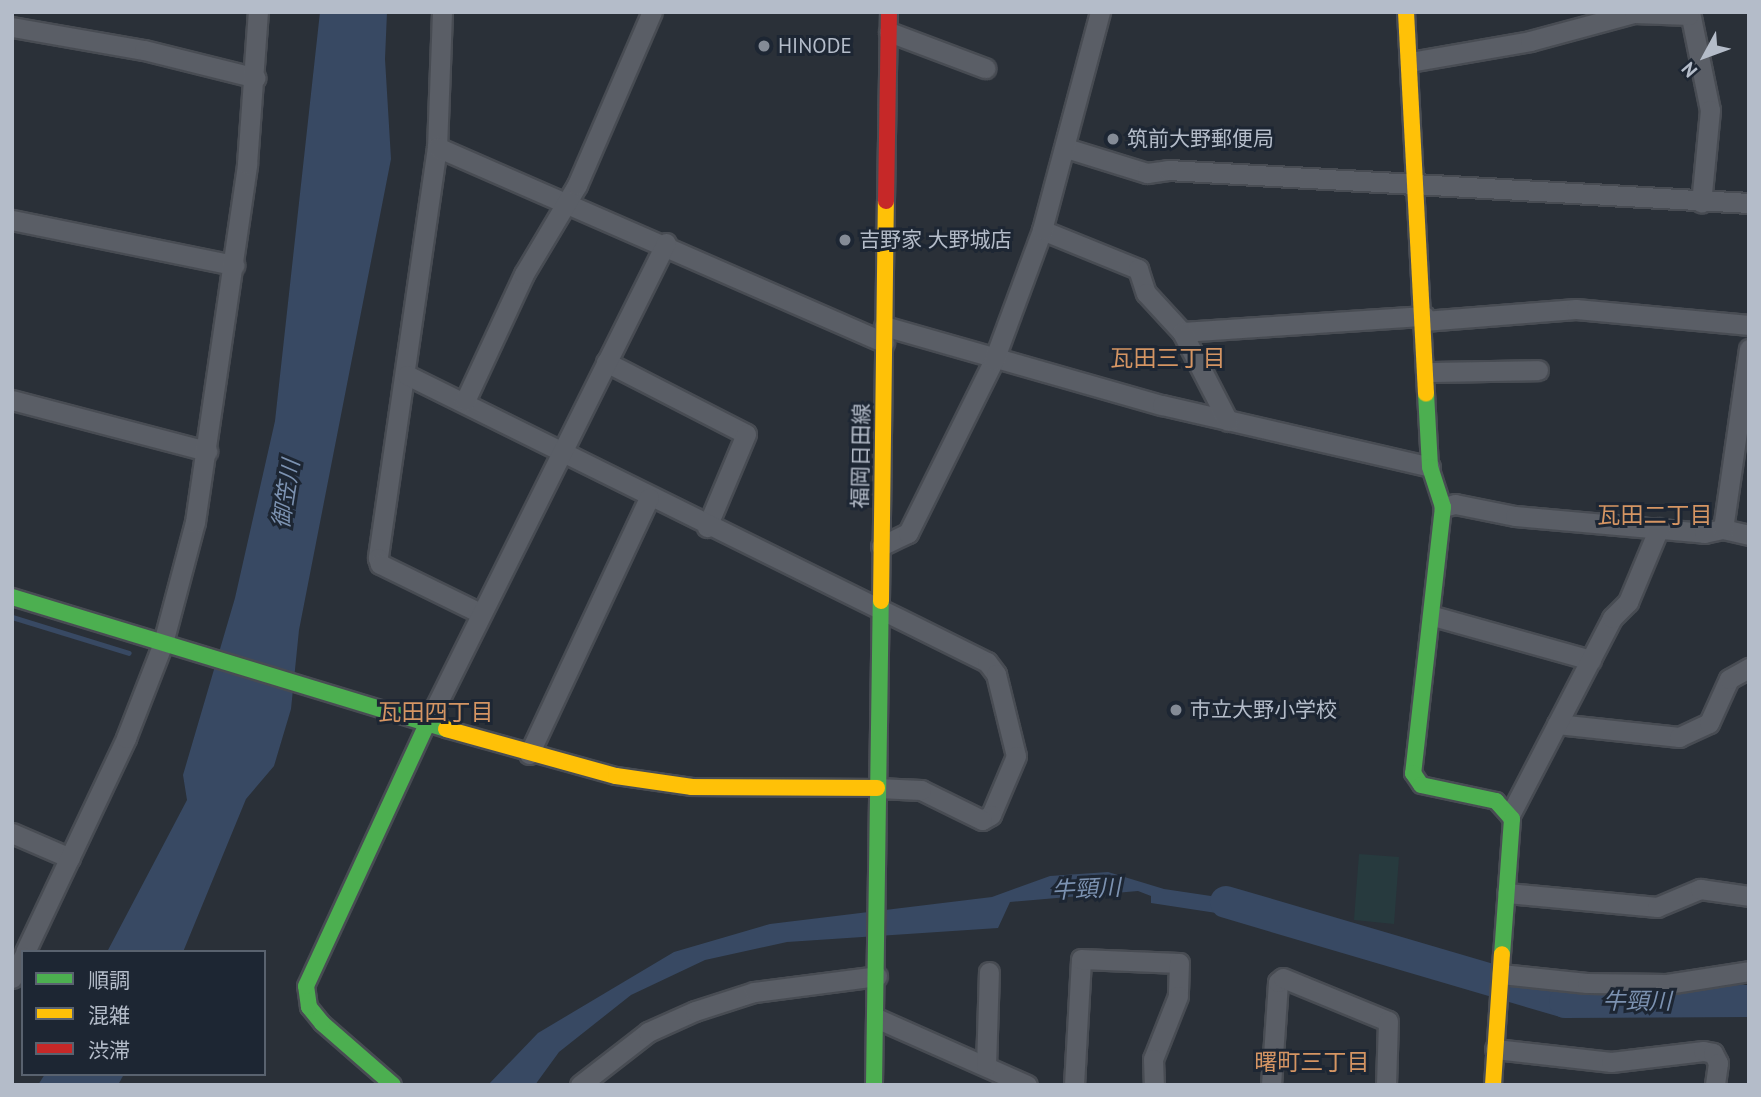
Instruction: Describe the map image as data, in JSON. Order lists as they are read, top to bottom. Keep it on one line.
{"streets":{"street":["福岡日田線"]},"districts":["瓦田三丁目","瓦田二丁目","瓦田四丁目","曙町三丁目"],"water":["御笠川","牛頸川"],"places":["HINODE","筑前大野郵便局","吉野家 大野城店","市立大野小学校"],"legend":["順調","混雑","渋滞"],"north":"bottom left"}
